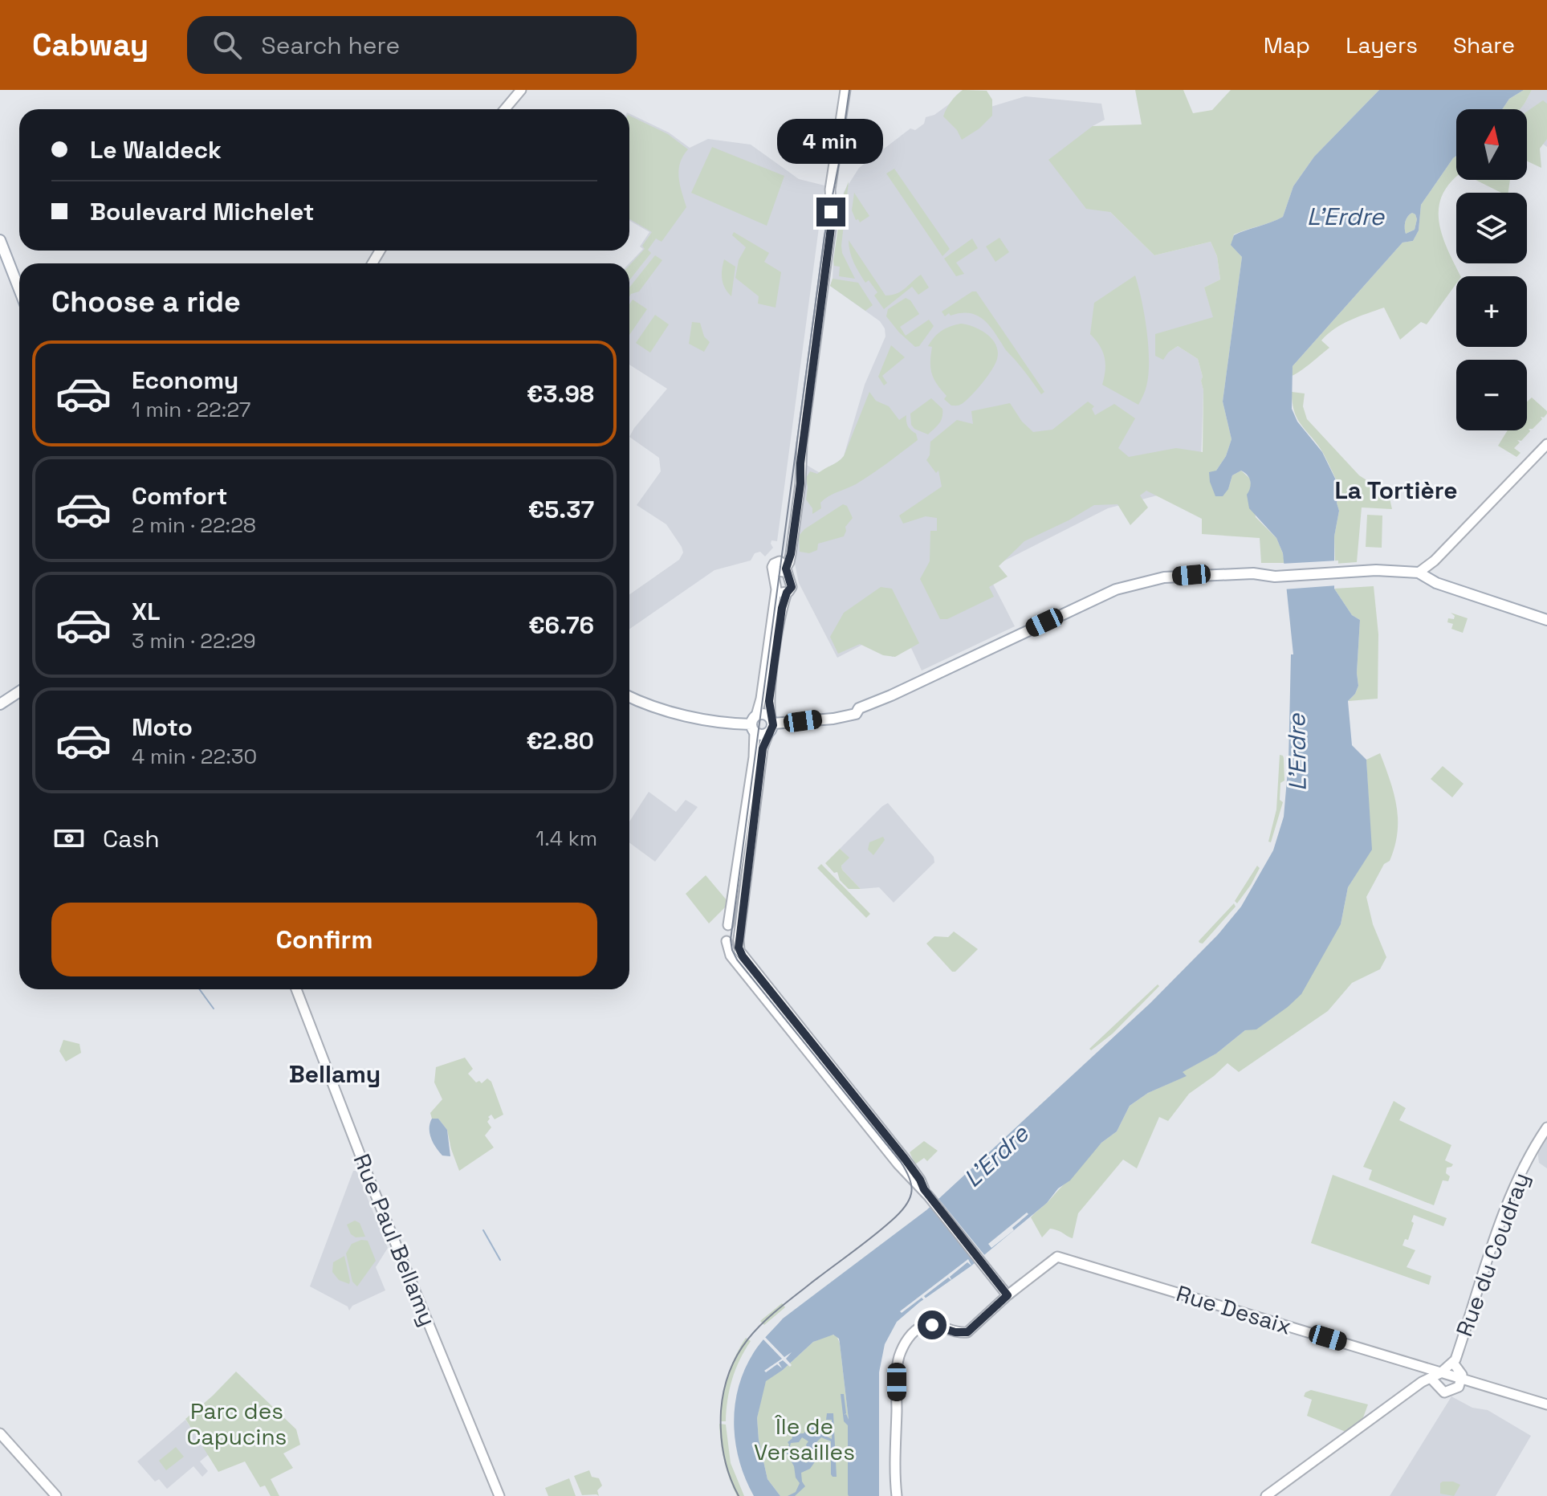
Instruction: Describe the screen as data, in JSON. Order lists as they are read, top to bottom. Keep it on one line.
{"streets":{"street":["Rue Paul Bellamy","Rue du Coudray","Rue Desaix"]},"districts":["La Tortière","Bellamy"],"water":["L'Erdre"],"parks":["Parc des Capucins","Île de Versailles"],"north":"top","page":{"header":"Cabway","search":"Search here","nav":["Map","Layers","Share"],"map_buttons":["+","−"],"banner":["Le Waldeck","Boulevard Michelet"],"bubble":"4 min","heading":"Choose a ride","list":[{"name":"Economy","note":"1 min · 22:27","value":"€3.98"},{"name":"Comfort","note":"2 min · 22:28","value":"€5.37"},{"name":"XL","note":"3 min · 22:29","value":"€6.76"},{"name":"Moto","note":"4 min · 22:30","value":"€2.80"}],"pay":["Cash","1.4 km"],"buttons":"Confirm"}}
